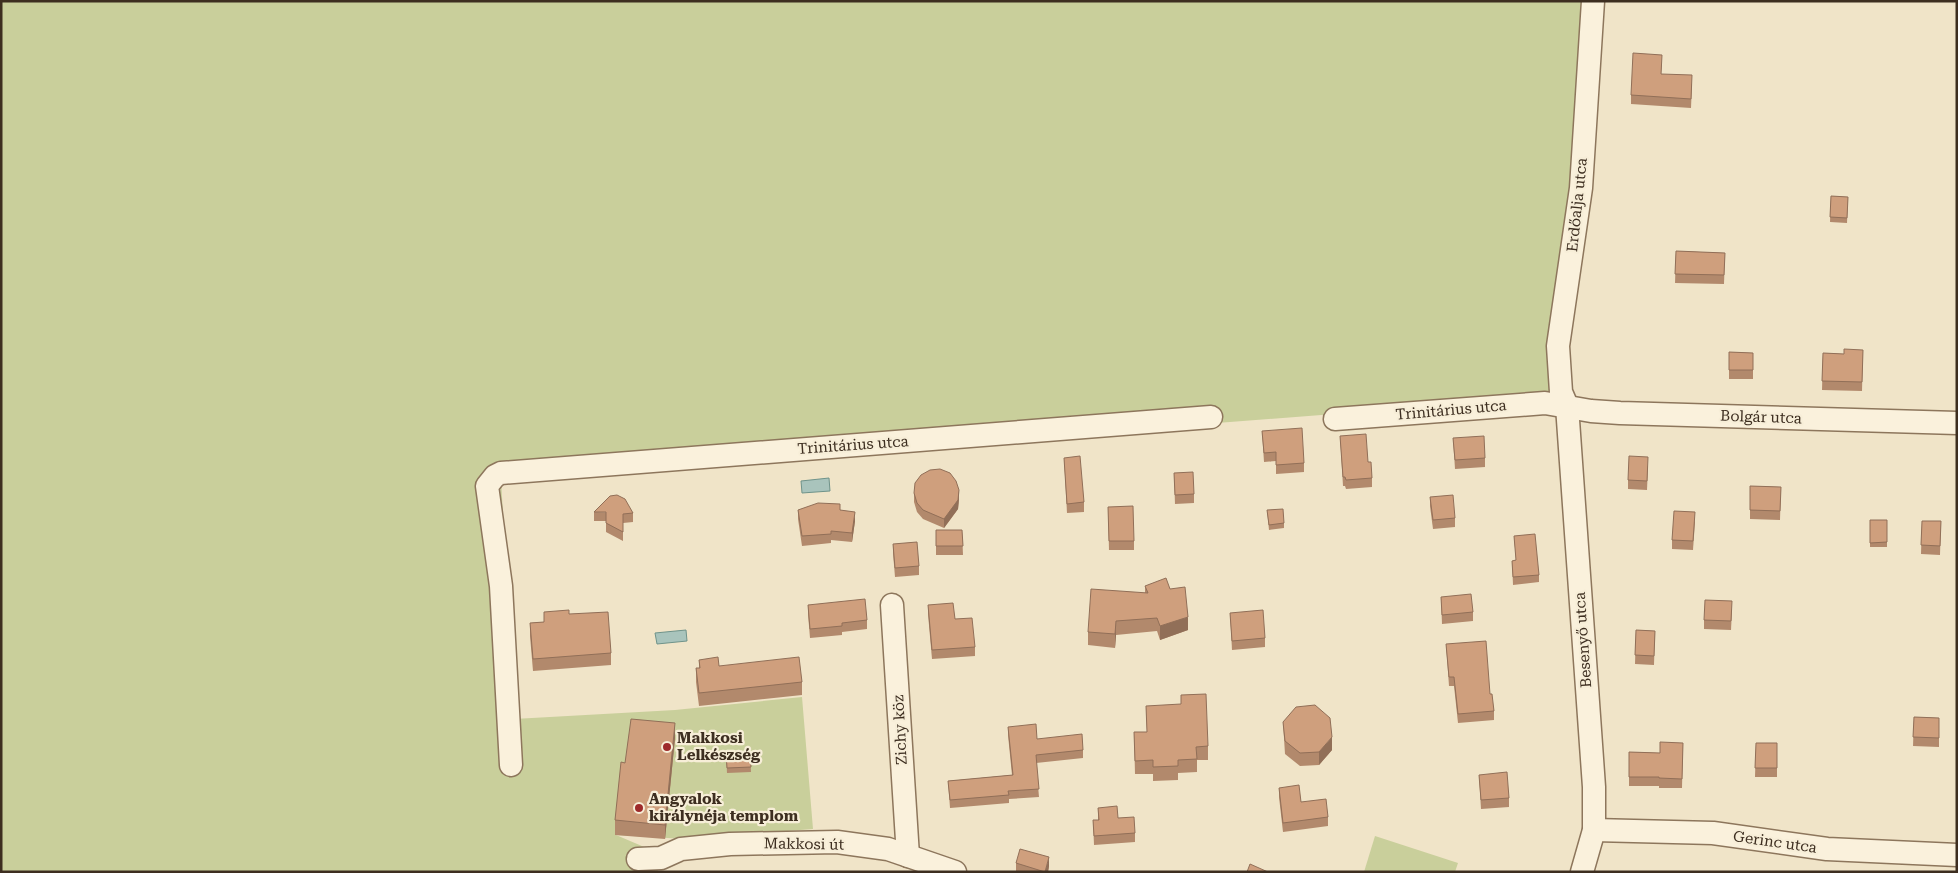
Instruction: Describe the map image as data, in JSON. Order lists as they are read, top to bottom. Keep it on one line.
{"streets":{"street":["Erdőalja utca","Trinitárius utca","Bolgár utca","Besenyő utca","Zichy köz","Gerinc utca","Makkosi út"]},"crossings":[["Erdőalja utca","Trinitárius utca"],["Erdőalja utca","Bolgár utca"],["Erdőalja utca","Besenyő utca"],["Trinitárius utca","Bolgár utca"],["Trinitárius utca","Besenyő utca"],["Bolgár utca","Besenyő utca"],["Besenyő utca","Gerinc utca"],["Zichy köz","Makkosi út"]],"places":["Makkosi Lelkészség","Angyalok királynéja templom"]}
